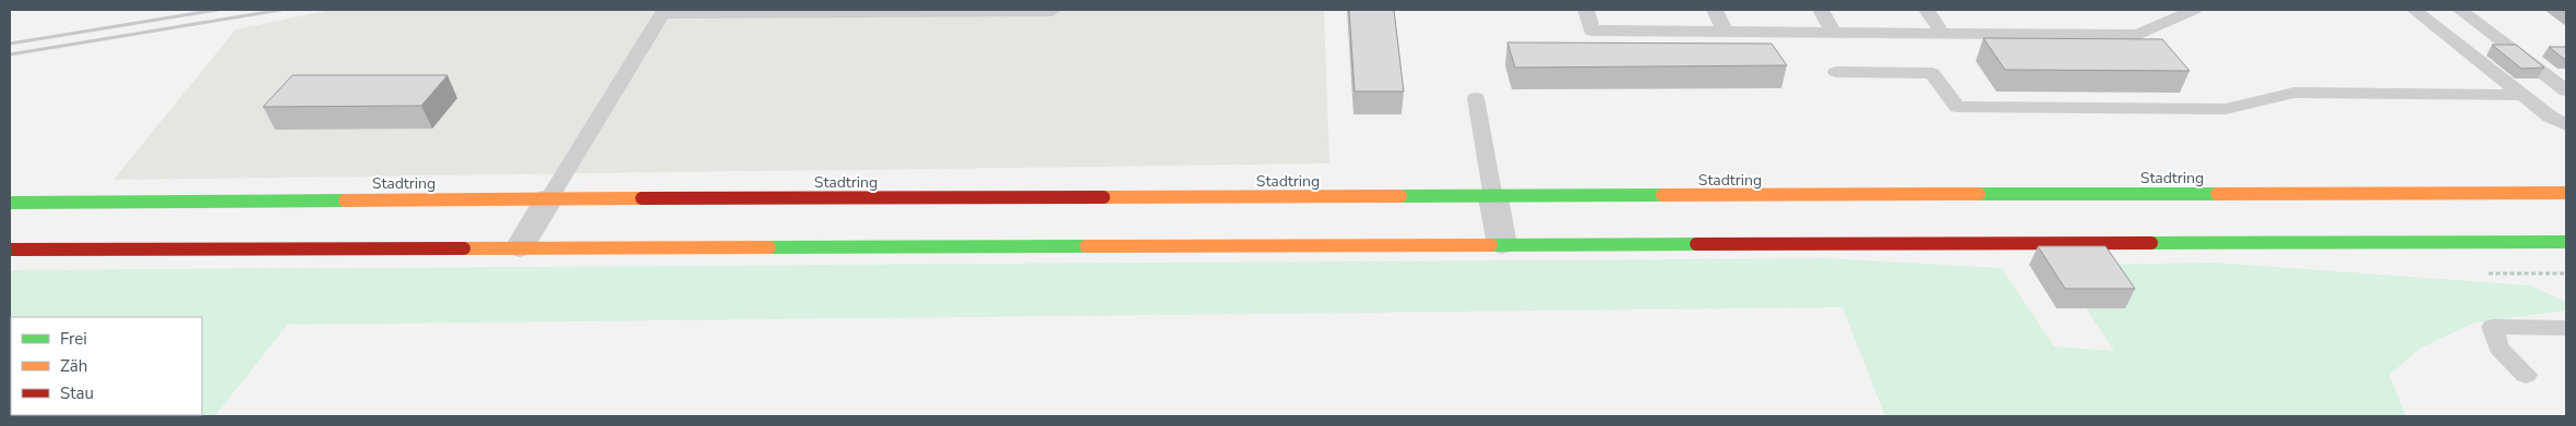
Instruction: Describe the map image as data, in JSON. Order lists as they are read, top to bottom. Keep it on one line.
{"streets":{"main road":["Stadtring"]},"legend":["Frei","Zäh","Stau"]}
